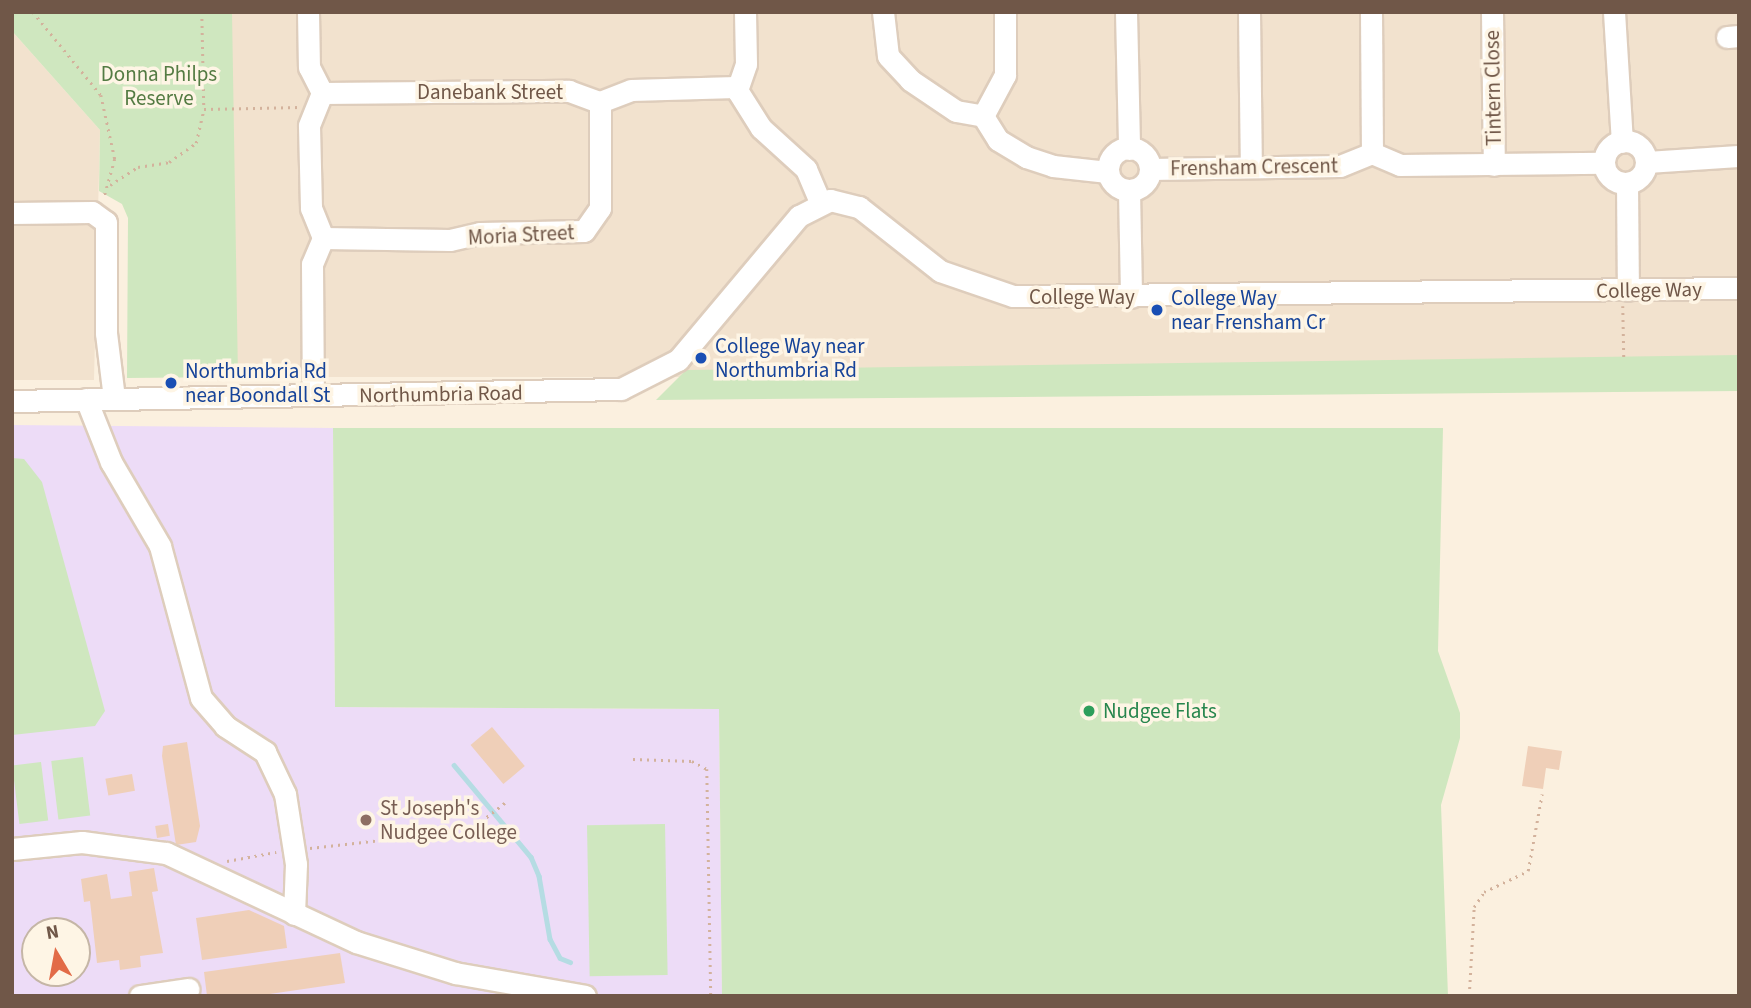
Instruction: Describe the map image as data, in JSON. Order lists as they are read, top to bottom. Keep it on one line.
{"streets":{"street":["Tintern Close","Danebank Street","Frensham Crescent","Moria Street","College Way","Northumbria Road"]},"crossings":[["Danebank Street","Moria Street"],["College Way","Northumbria Road"]],"parks":["Donna Philps Reserve"],"places":["College Way near Frensham Cr","College Way near Northumbria Rd","Northumbria Rd near Boondall St","Nudgee Flats","St Joseph's Nudgee College"],"north":"top"}
